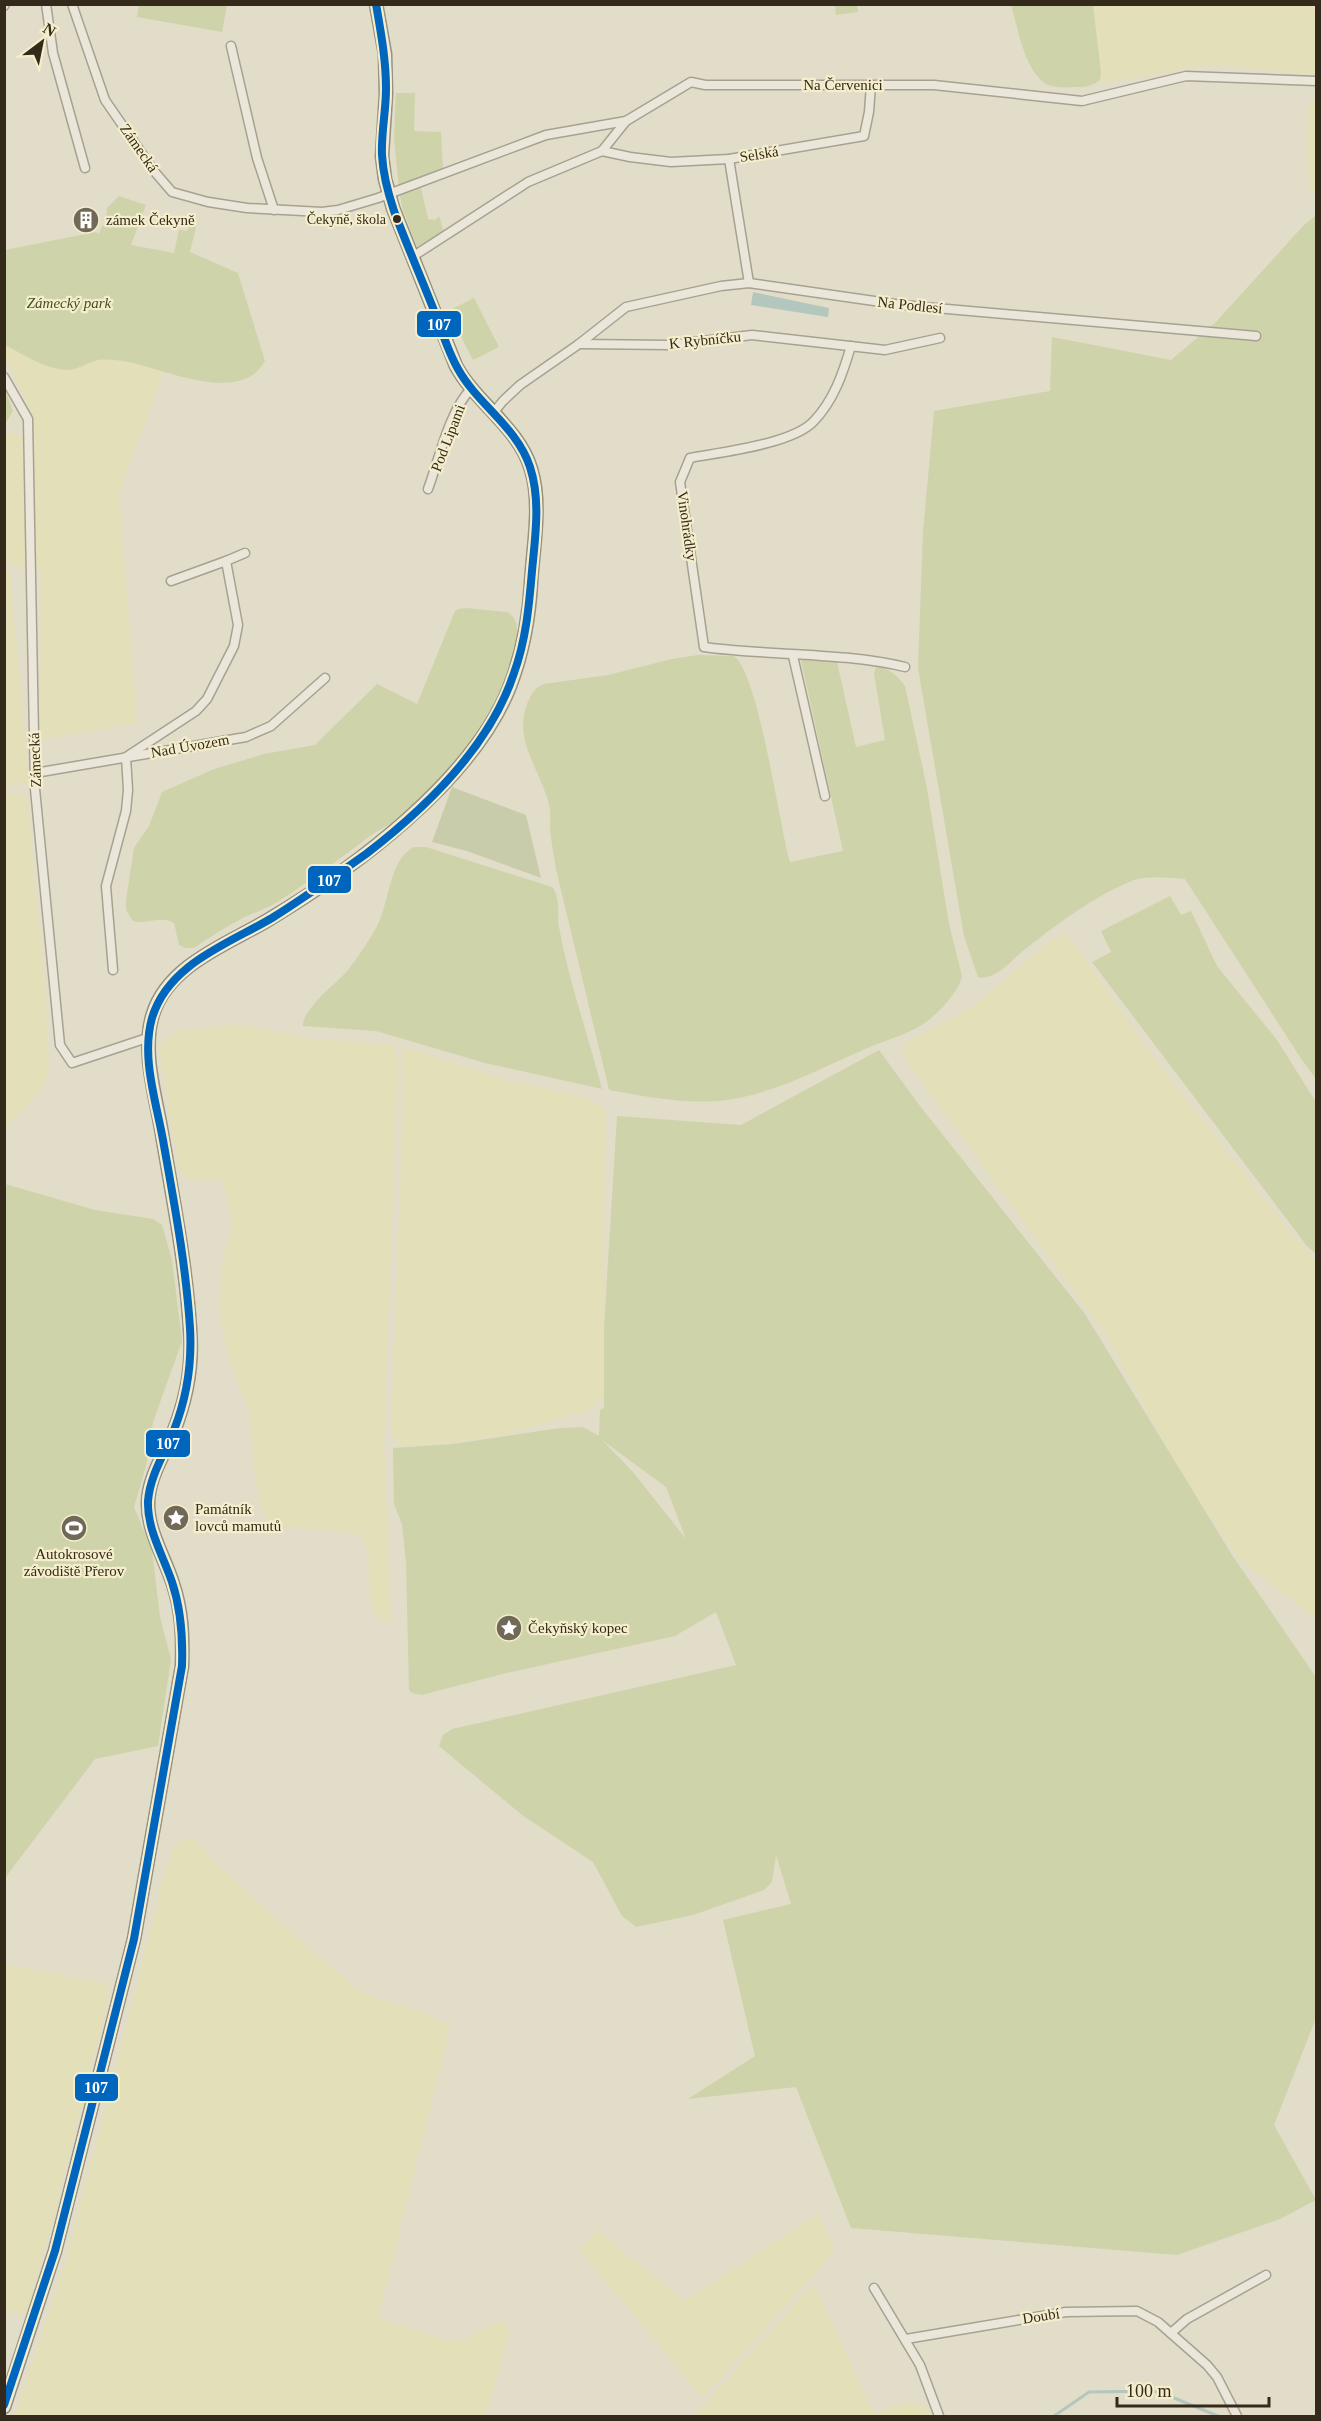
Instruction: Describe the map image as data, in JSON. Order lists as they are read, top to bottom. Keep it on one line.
{"streets":{"main road":["Pod Lipami"],"street":["Na Červenici","Zámecká","Selská","Na Podlesí","K Rybníčku","Vinohrádky","Nad Úvozem","Doubí"]},"crossings":[["Na Červenici","Zámecká"],["Na Červenici","Selská"],["Na Červenici","Pod Lipami"],["Zámecká","Pod Lipami"],["Zámecká","Nad Úvozem"],["Na Podlesí","K Rybníčku"],["K Rybníčku","Vinohrádky"]],"parks":["Zámecký park"],"places":{"other":["Čekyně, škola"],"building":["zámek Čekyně"],"place":["Památník lovců mamutů","Čekyňský kopec"],"sports":["Autokrosové závodiště Přerov"]},"lines":["transit line 107"],"scale_bar":"100 m","north":"top right"}
